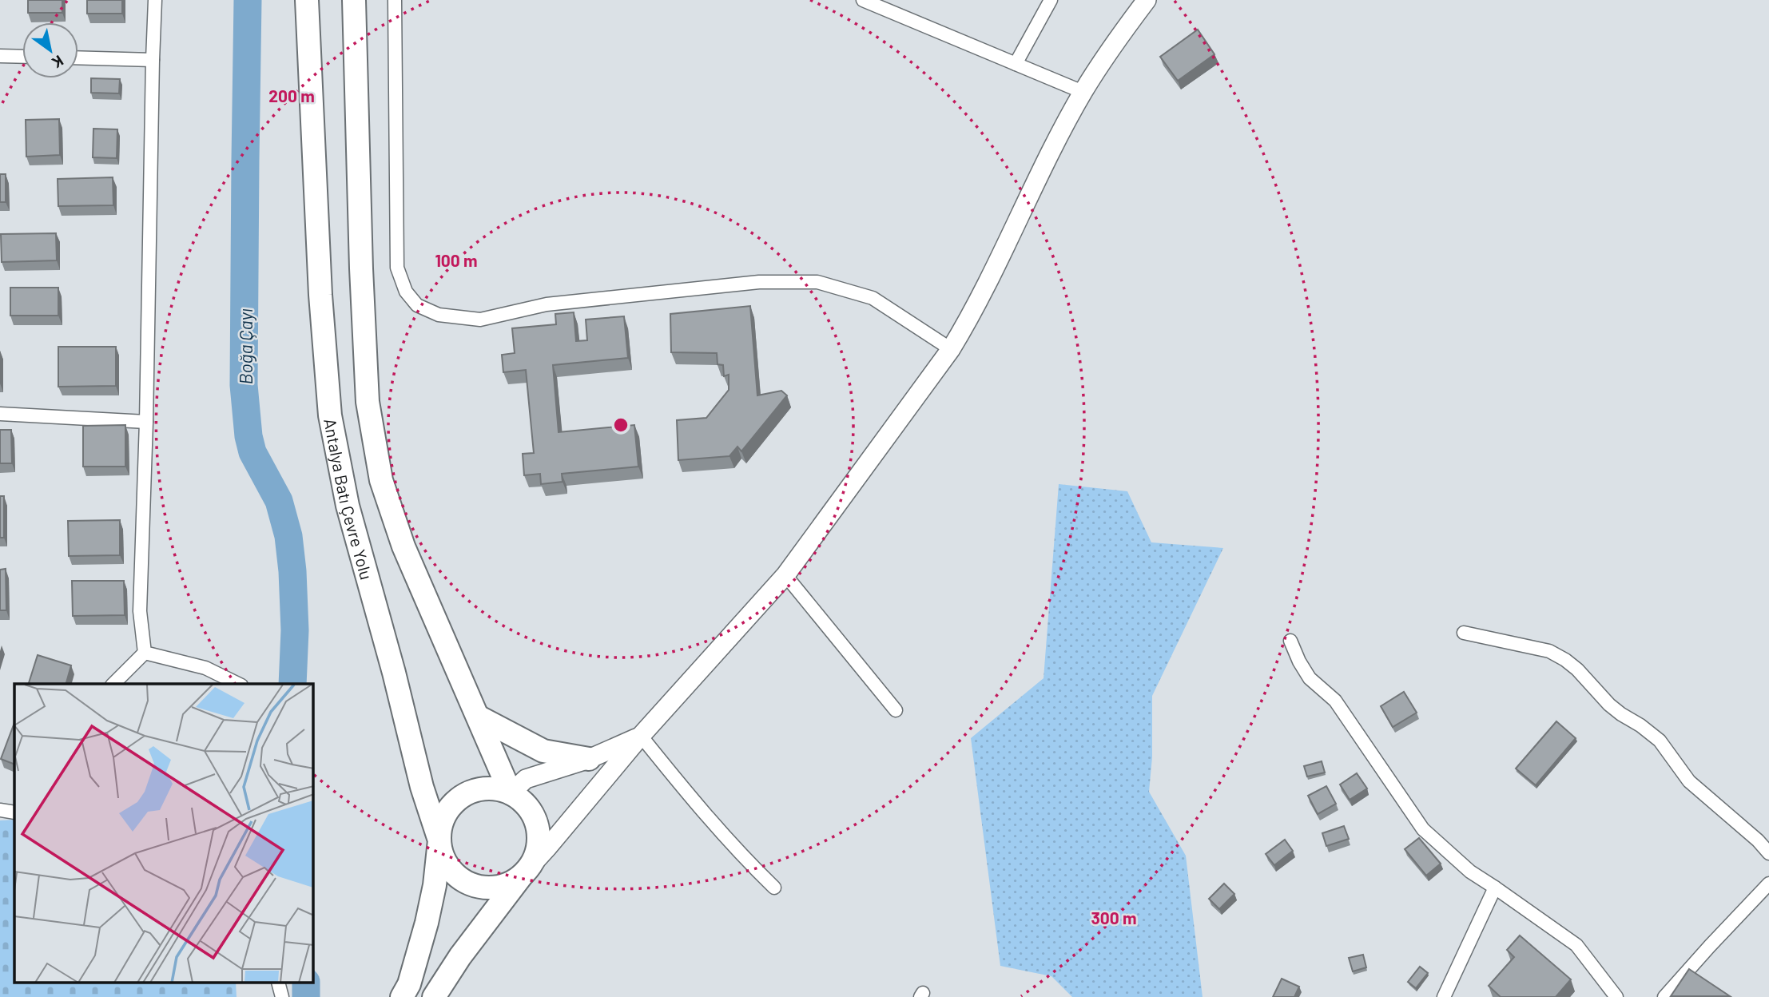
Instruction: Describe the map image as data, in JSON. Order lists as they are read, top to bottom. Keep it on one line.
{"streets":{"highway":["Antalya Batı Çevre Yolu"]},"water":["Boğa Çayı"],"north":"bottom right","rings":["200 m","100 m","300 m"]}
